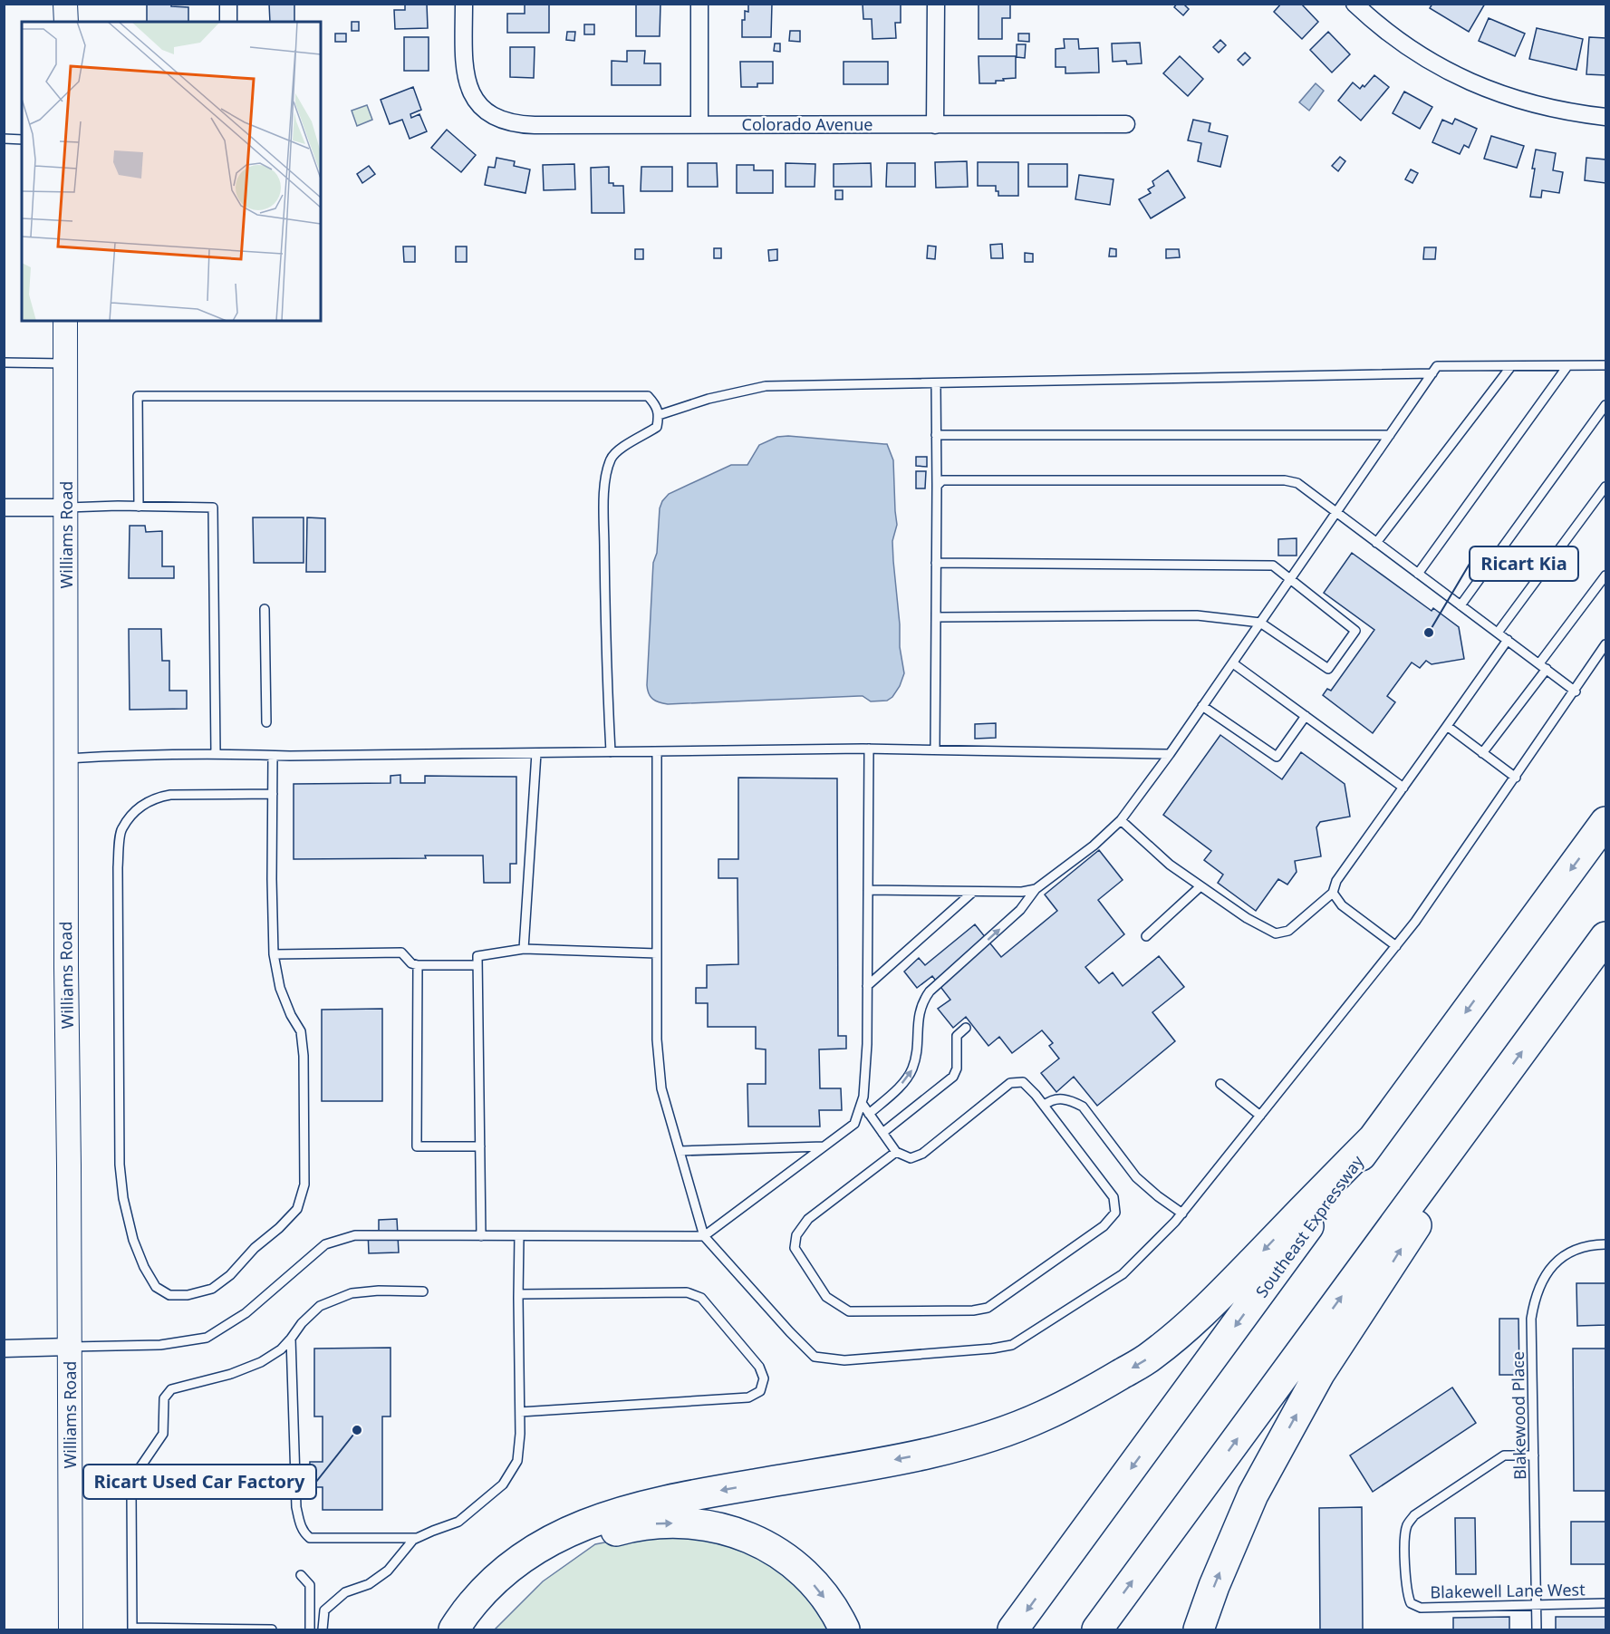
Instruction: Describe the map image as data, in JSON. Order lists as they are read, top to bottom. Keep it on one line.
{"streets":{"highway":["Southeast Expressway"],"main road":["Williams Road"],"street":["Colorado Avenue"],"lane":["Blakewood Place","Blakewell Lane West"]},"crossings":[["Blakewood Place","Blakewell Lane West"]],"places":["Ricart Kia","Ricart Used Car Factory"]}
